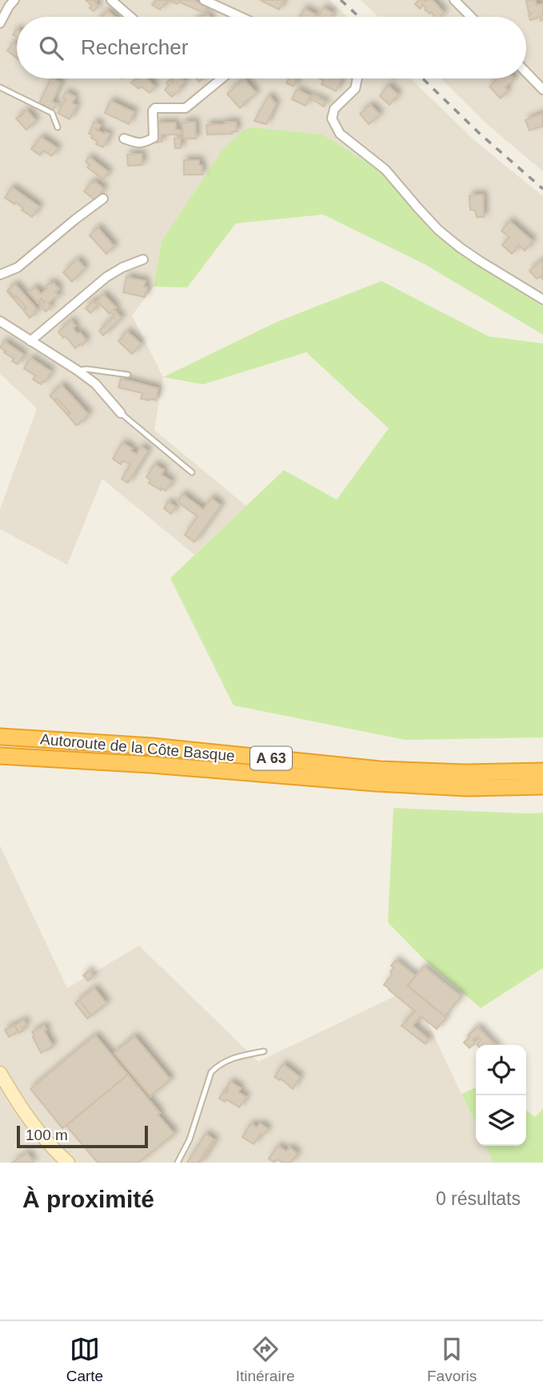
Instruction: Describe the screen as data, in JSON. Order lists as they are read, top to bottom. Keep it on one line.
{"streets":{"highway":["Autoroute de la Côte Basque","A 63"]},"scale_bar":"100 m","page":{"search":"Rechercher","scale":"100 m","heading":["À proximité","0 résultats"],"nav":["Carte","Itinéraire","Favoris"]}}
